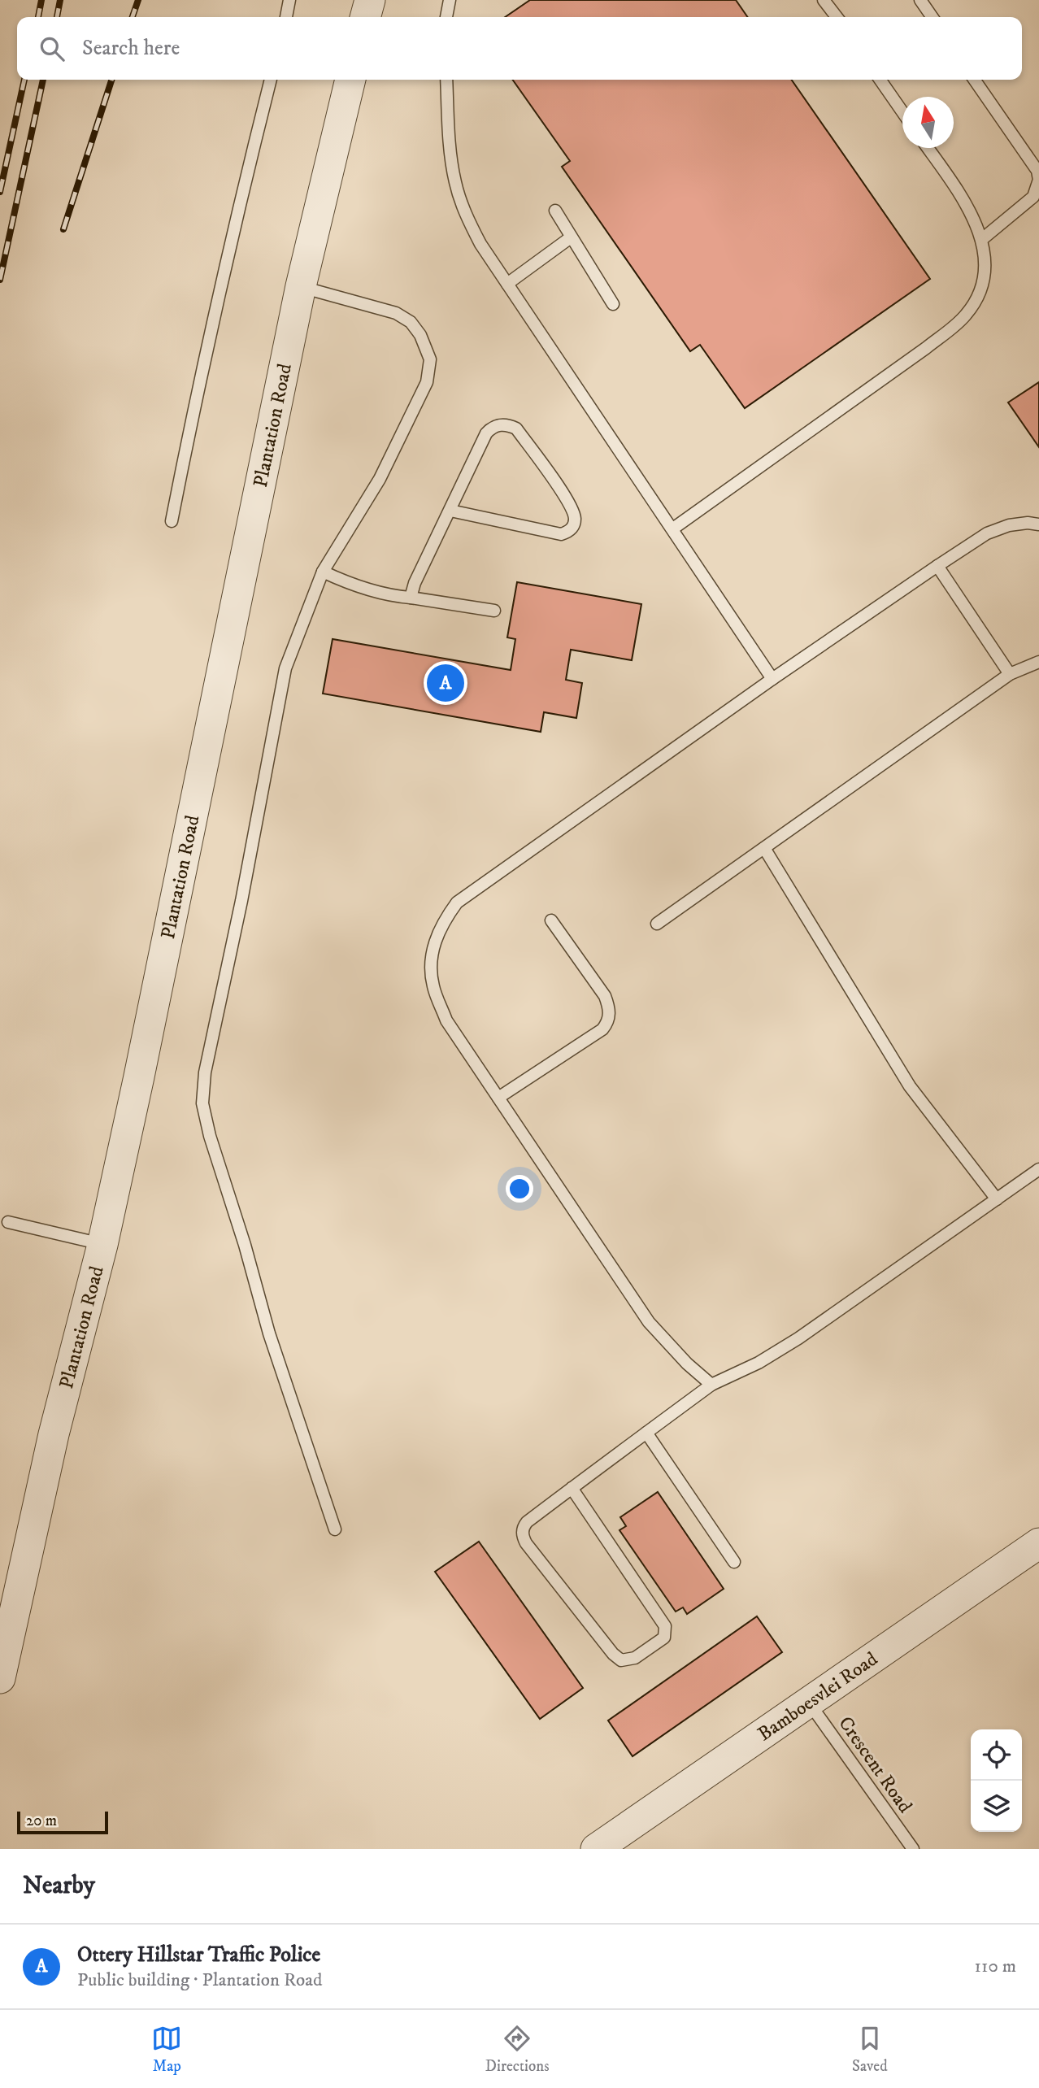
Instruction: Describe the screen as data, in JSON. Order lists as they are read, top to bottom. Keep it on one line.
{"streets":{"street":["Plantation Road","Bamboesvlei Road"],"lane":["Crescent Road"]},"crossings":[["Bamboesvlei Road","Crescent Road"]],"scale_bar":"20 m","north":"top","page":{"search":"Search here","pins":"A","scale":"20 m","heading":"Nearby","list":[{"mark":"A","name":"Ottery Hillstar Traffic Police","note":"Public building · Plantation Road","value":"110 m"}],"nav":["Map","Directions","Saved"]}}
